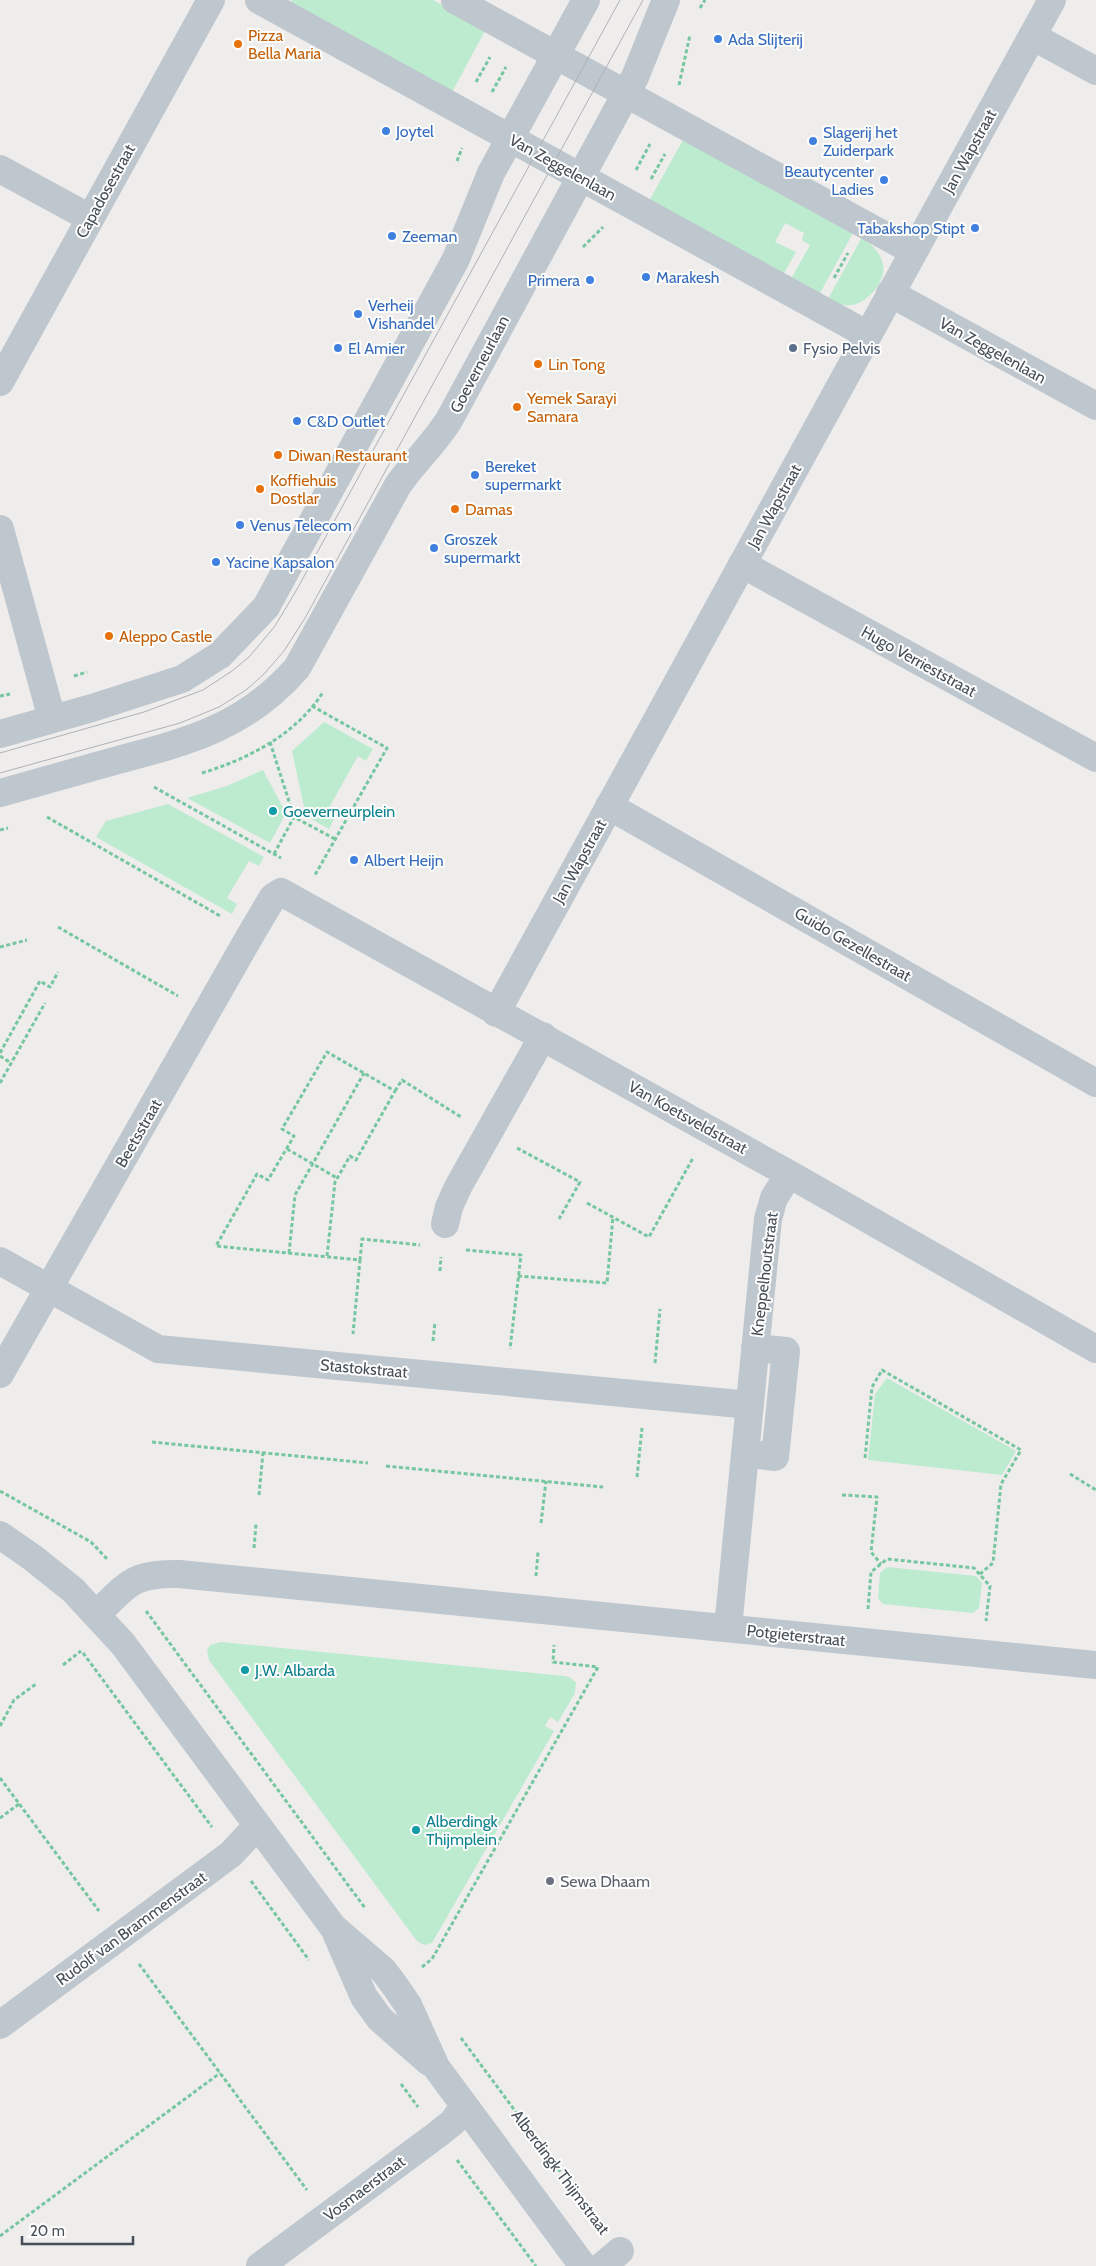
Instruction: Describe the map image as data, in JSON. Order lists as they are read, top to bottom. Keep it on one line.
{"streets":{"street":["Jan Wapstraat","Van Zeggelenlaan","Capadosestraat","Goeverneurlaan","Hugo Verrieststraat","Guido Gezellestraat","Van Koetsveldstraat","Beetsstraat","Kneppelhoutstraat","Stastokstraat","Potgieterstraat","Rudolf van Brammenstraat","Vosmaerstraat"],"path":["Alberdingk Thijmstraat"]},"crossings":[["Jan Wapstraat","Van Zeggelenlaan"],["Jan Wapstraat","Hugo Verrieststraat"],["Jan Wapstraat","Guido Gezellestraat"],["Jan Wapstraat","Van Koetsveldstraat"],["Van Zeggelenlaan","Goeverneurlaan"],["Van Koetsveldstraat","Beetsstraat"],["Van Koetsveldstraat","Kneppelhoutstraat"],["Beetsstraat","Stastokstraat"],["Kneppelhoutstraat","Stastokstraat"],["Kneppelhoutstraat","Potgieterstraat"]],"places":["Ada Slijterij","Pizza Bella Maria","Joytel","Slagerij het Zuiderpark","Beautycenter Ladies","Tabakshop Stipt","Zeeman","Marakesh","Primera","Verheij Vishandel","El Amier","Fysio Pelvis","Lin Tong","Yemek Sarayi Samara","C&D Outlet","Diwan Restaurant","Bereket supermarkt","Koffiehuis Dostlar","Damas","Venus Telecom","Groszek supermarkt","Yacine Kapsalon","Aleppo Castle","Goeverneurplein","Albert Heijn","J.W. Albarda","Alberdingk Thijmplein","Sewa Dhaam"],"scale_bar":"20 m"}
